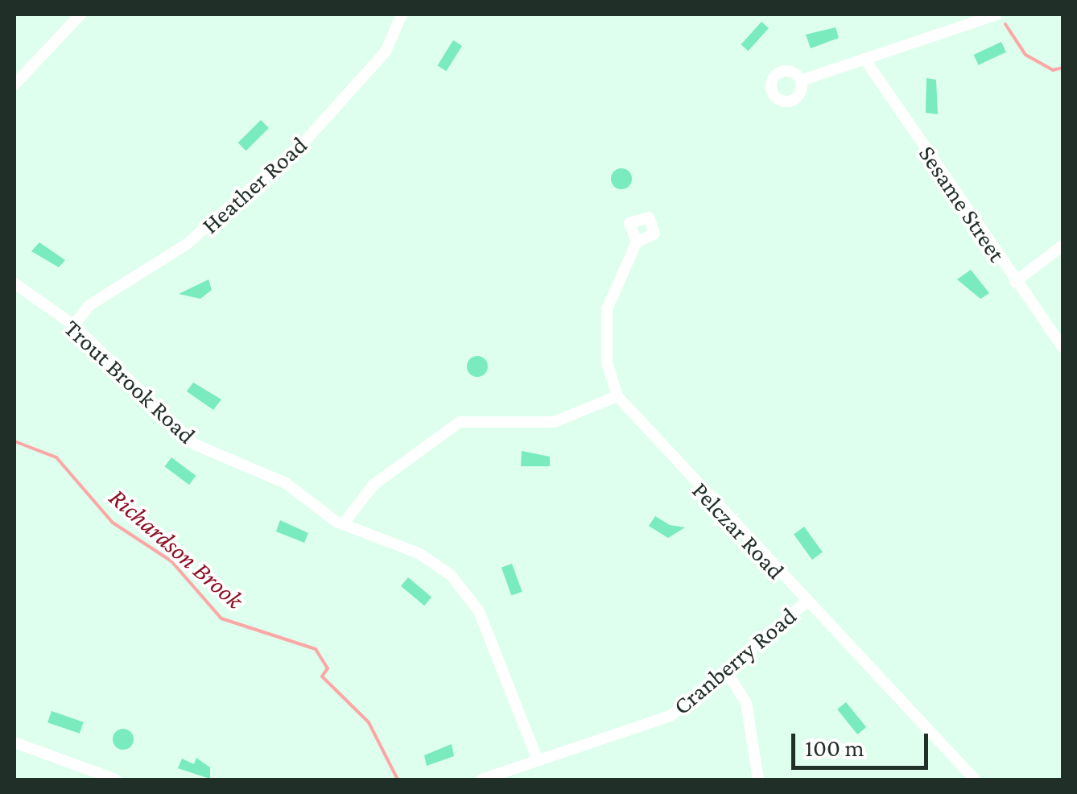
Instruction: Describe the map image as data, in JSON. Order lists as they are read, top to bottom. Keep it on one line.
{"streets":{"street":["Heather Road","Sesame Street","Trout Brook Road","Pelczar Road","Cranberry Road"]},"crossings":[["Heather Road","Trout Brook Road"],["Trout Brook Road","Cranberry Road"],["Pelczar Road","Cranberry Road"]],"water":["Richardson Brook"],"scale_bar":"100 m"}
